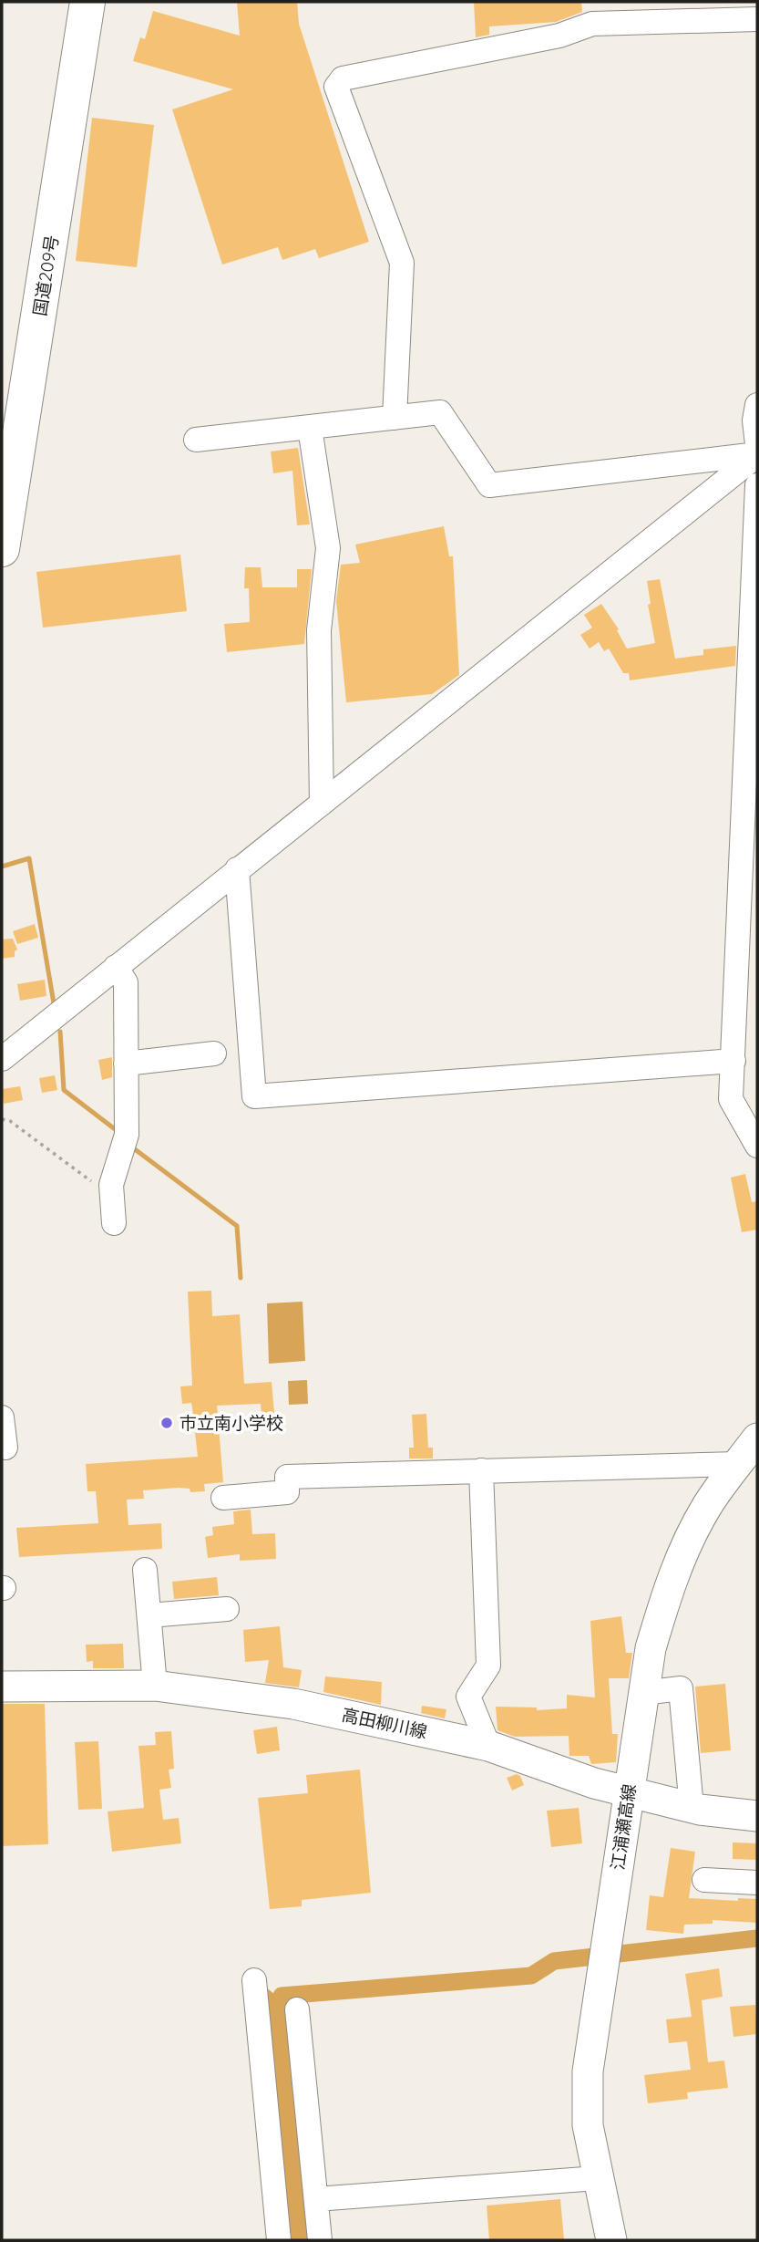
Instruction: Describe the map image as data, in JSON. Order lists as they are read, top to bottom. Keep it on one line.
{"streets":{"highway":["国道209号"],"main road":["高田柳川線","江浦瀬高線"]},"crossings":[["高田柳川線","江浦瀬高線"]],"places":["市立南小学校"]}
